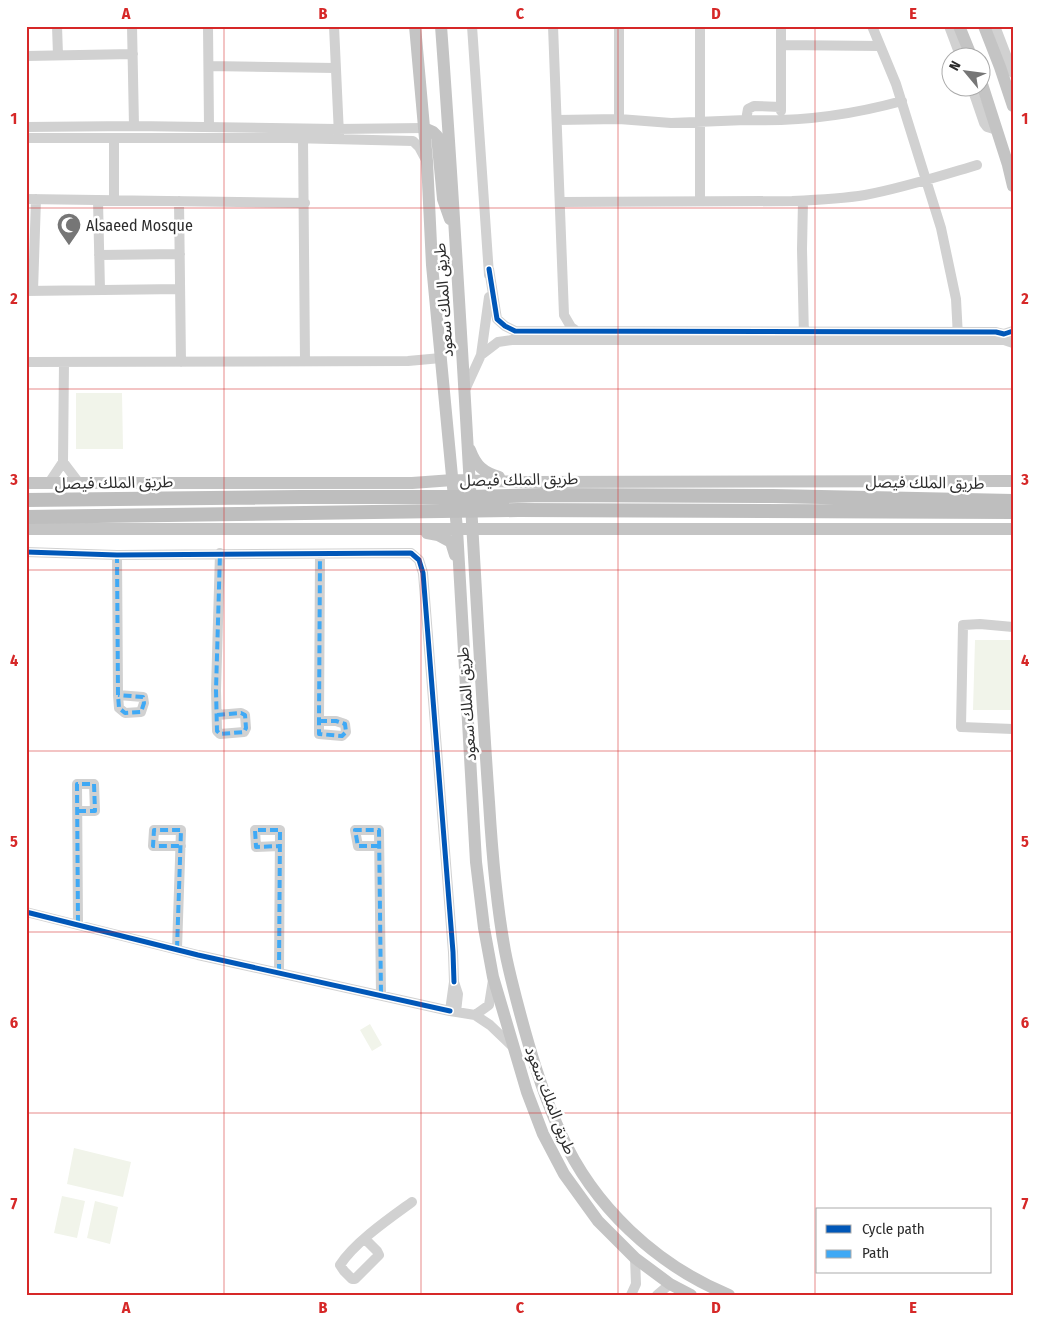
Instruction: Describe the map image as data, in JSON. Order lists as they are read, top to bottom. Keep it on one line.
{"streets":{"highway":["طريق الملك فيصل"],"main road":["طريق الملك سعود"]},"places":{"mosque":["Alsaeed Mosque"]},"legend":["Cycle path","Path"],"north":"top left","grid":{"columns":["A","B","C","D","E"],"rows":["1","2","3","4","5","6","7"]}}
